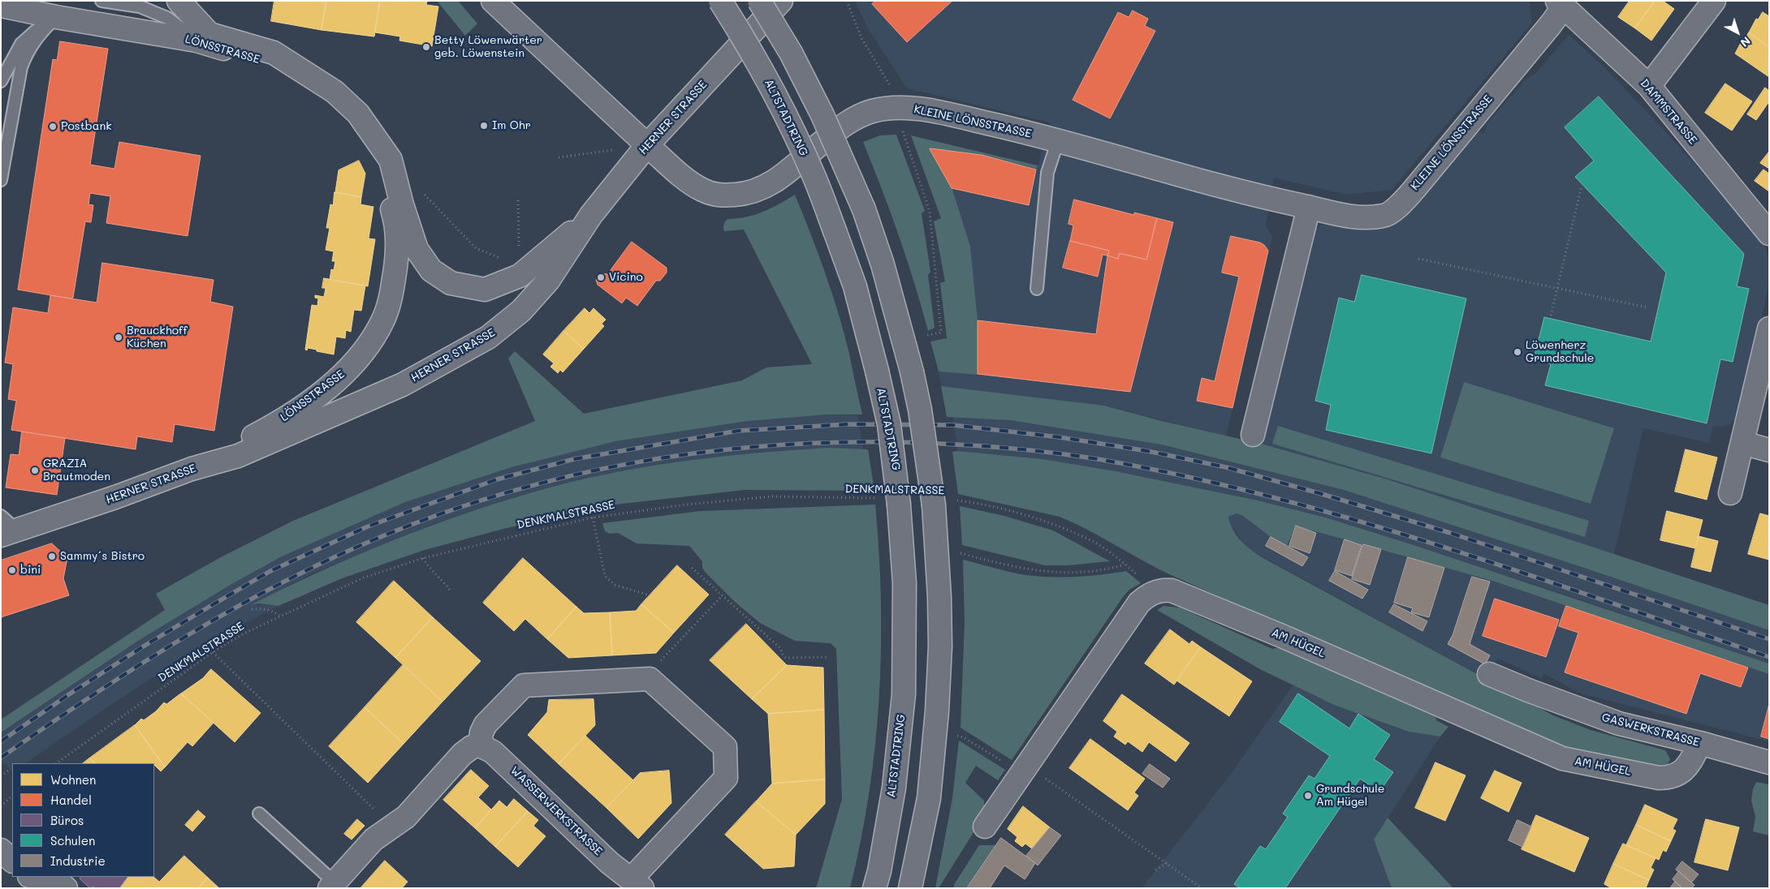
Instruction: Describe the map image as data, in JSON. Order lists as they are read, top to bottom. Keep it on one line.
{"streets":{"street":["LÖNSSTRASSE","DAMMSTRASSE","HERNER STRASSE","ALTSTADTRING","KLEINE LÖNSSTRASSE","AM HÜGEL","GASWERKSTRASSE","WASSERWERKSTRASSE"],"path":["DENKMALSTRASSE"]},"crossings":[["LÖNSSTRASSE","HERNER STRASSE"],["DAMMSTRASSE","KLEINE LÖNSSTRASSE"],["HERNER STRASSE","KLEINE LÖNSSTRASSE"],["AM HÜGEL","GASWERKSTRASSE"]],"places":["Betty Löwenwärter geb. Löwenstein","Im Ohr","Postbank","Vicino","Brauckhoff Küchen","Löwenherz Grundschule","GRAZIA Brautmoden","Sammy´s Bistro","bini","Grundschule Am Hügel"],"legend":["Wohnen","Handel","Büros","Schulen","Industrie"],"north":"bottom right"}
